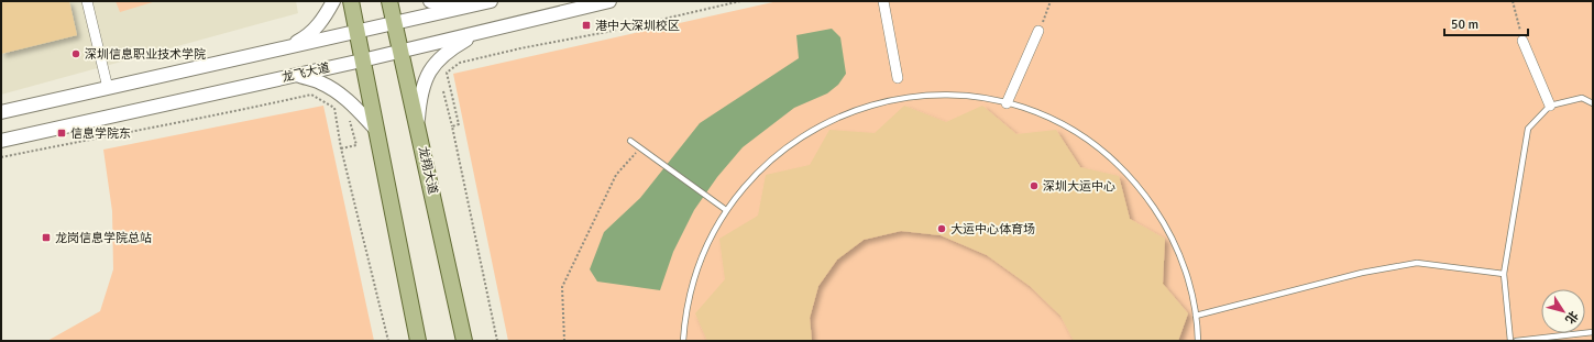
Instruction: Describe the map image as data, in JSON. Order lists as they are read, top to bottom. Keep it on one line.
{"streets":{"main road":["龙飞大道","龙翔大道"]},"crossings":[["龙飞大道","龙翔大道"]],"places":{"transit":["港中大深圳校区","信息学院东","龙岗信息学院总站"],"other":["深圳信息职业技术学院","深圳大运中心","大运中心体育场"]},"scale_bar":"50 m","north":"bottom right"}
